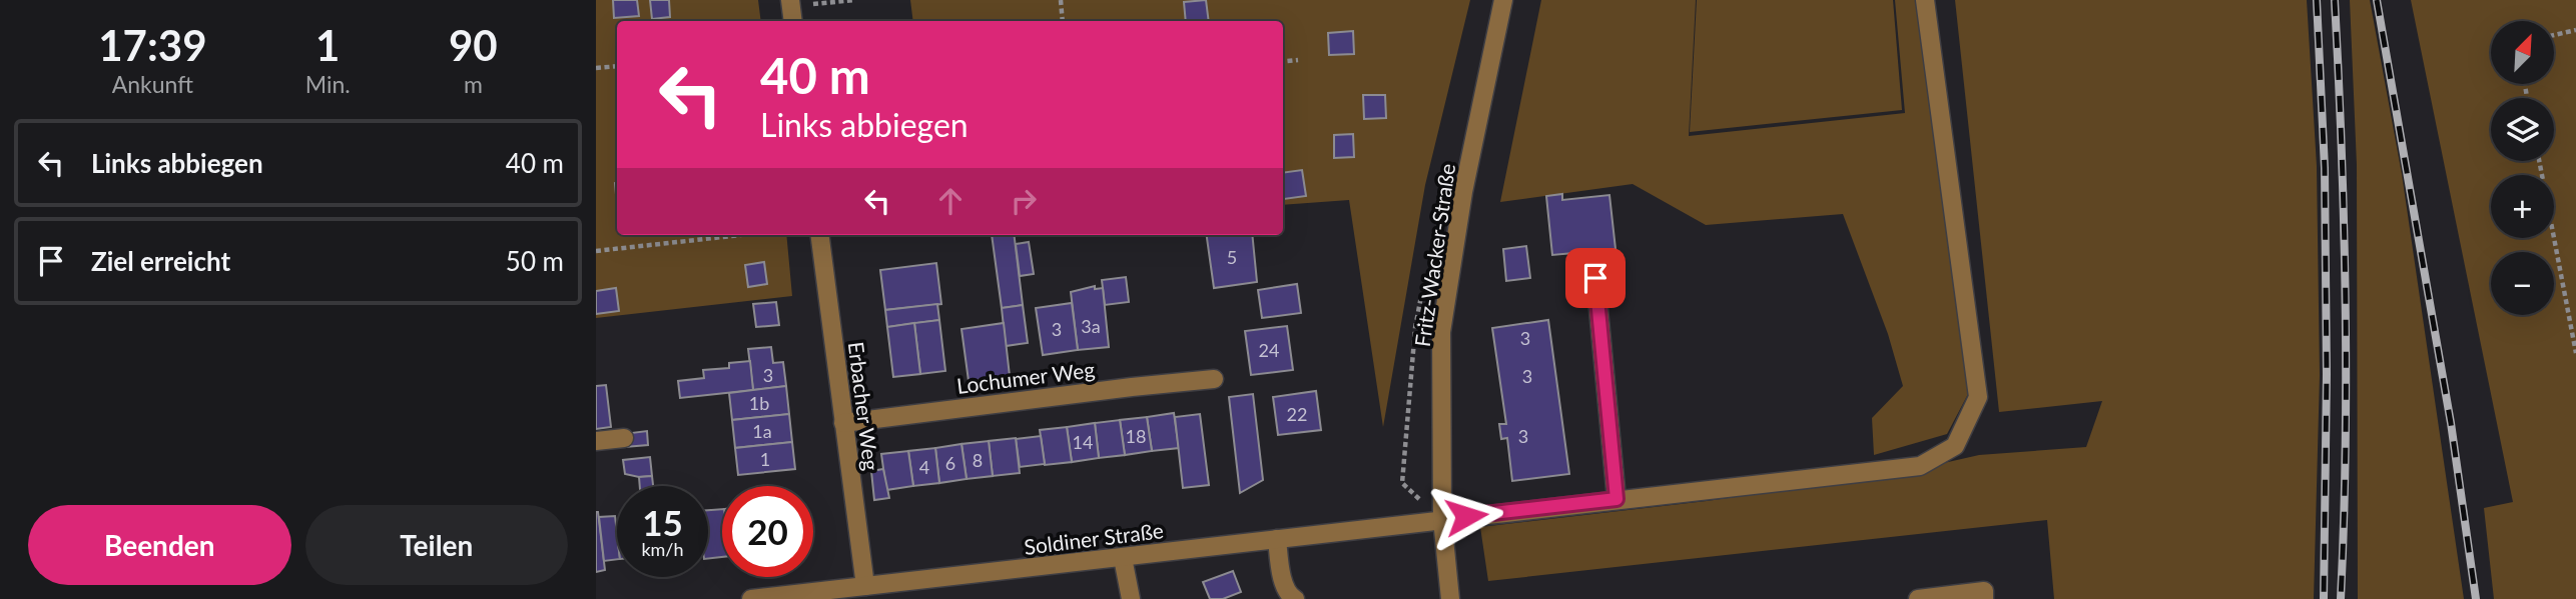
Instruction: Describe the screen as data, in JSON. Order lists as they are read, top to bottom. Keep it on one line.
{"streets":{"street":["Fritz-Wacker-Straße","Lochumer Weg","Erbacher Weg","Soldiner Straße"]},"crossings":[["Fritz-Wacker-Straße","Soldiner Straße"],["Lochumer Weg","Erbacher Weg"],["Erbacher Weg","Soldiner Straße"]],"house_numbers":["5","3a","3","3","24","3","3","1b","22","1a","18","3","14","1","8","6","4"],"north":"top right","page":{"eta":["17:39","Ankunft","1","Min.","90","m"],"map_buttons":["+","−"],"turn":["40 m","Links abbiegen"],"list":[{"name":"Links abbiegen","value":"40 m"},{"name":"Ziel erreicht","value":"50 m"}],"speed":"15 km/h","limit":"20","buttons":["Beenden","Teilen"]}}
